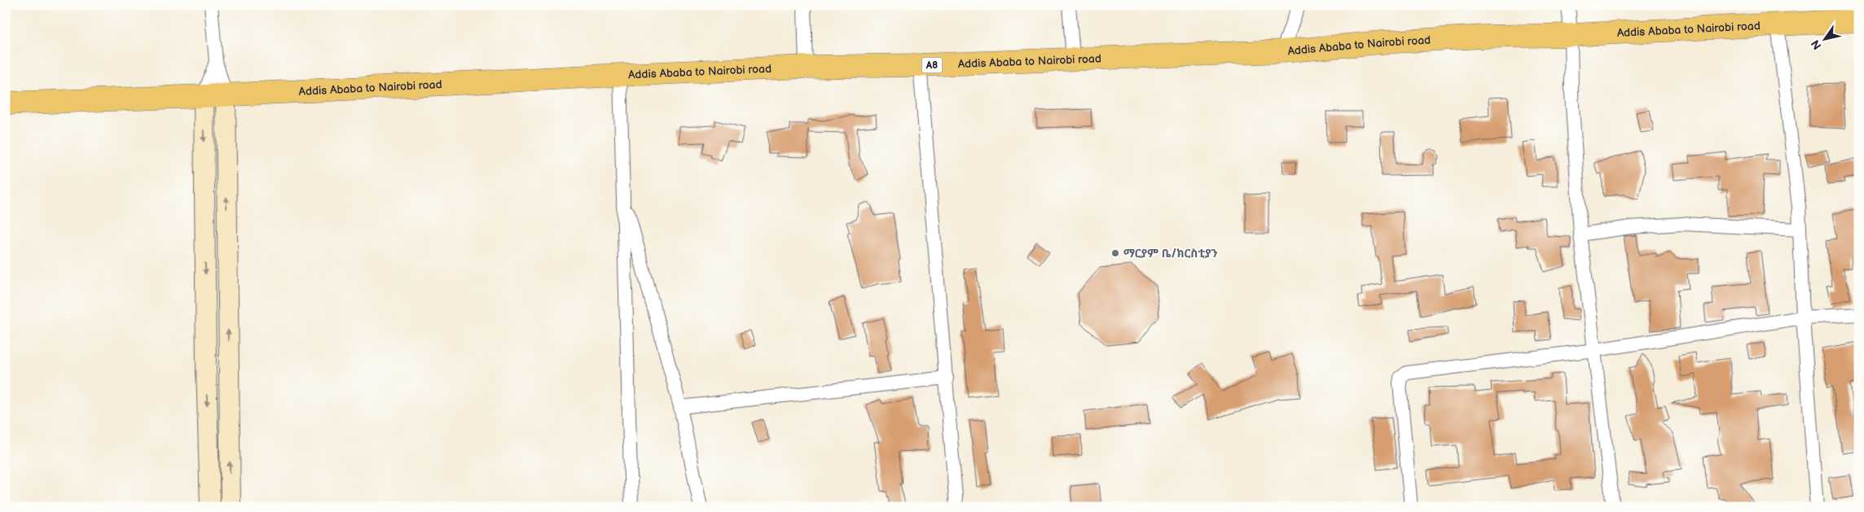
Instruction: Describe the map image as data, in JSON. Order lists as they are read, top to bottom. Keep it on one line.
{"streets":{"highway":["Addis Ababa to Nairobi road","A8"]},"places":["ማርያም ቤ/ክርስቲያን"],"north":"bottom left"}
